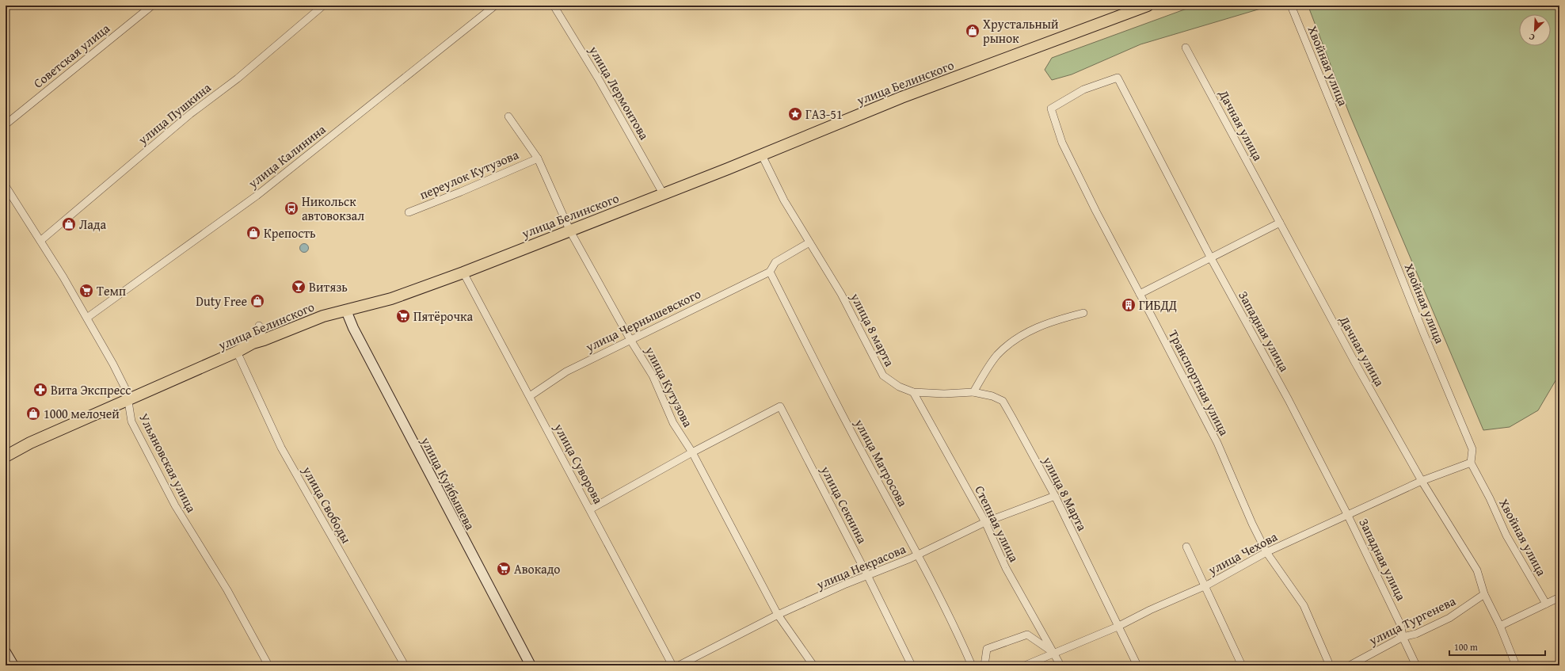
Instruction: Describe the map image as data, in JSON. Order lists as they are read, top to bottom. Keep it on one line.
{"streets":{"main road":["улица Белинского","улица Куйбышева"],"street":["Советская улица","Хвойная улица","улица Лермонтова","улица Пушкина","Дачная улица","улица Калинина","переулок Кутузова","улица Чернышевского","улица 8 марта","Западная улица","Транспортная улица","улица Кутузова","Ульяновская улица","улица Матросова","улица Суворова","улица 8 Марта","улица Свободы","улица Секнина","Степная улица","улица Чехова","улица Некрасова","улица Тургенева"]},"crossings":[["Хвойная улица","улица Чехова"],["улица Белинского","улица Лермонтова"],["улица Белинского","улица 8 марта"],["улица Белинского","улица Кутузова"],["улица Белинского","Ульяновская улица"],["улица Белинского","улица Суворова"],["улица Белинского","улица Куйбышева"],["улица Белинского","улица Свободы"],["улица Пушкина","Ульяновская улица"],["Дачная улица","улица Чехова"],["Дачная улица","улица Тургенева"],["улица Калинина","Ульяновская улица"],["переулок Кутузова","улица Кутузова"],["улица Чернышевского","улица Кутузова"],["улица Чернышевского","улица Матросова"],["улица Чернышевского","улица Суворова"],["улица 8 марта","улица 8 Марта"],["улица 8 марта","Степная улица"],["Западная улица","Транспортная улица"],["Западная улица","улица Чехова"],["Западная улица","улица Тургенева"],["Транспортная улица","улица Чехова"],["улица Кутузова","улица Секнина"],["улица Кутузова","улица Некрасова"],["улица Матросова","улица Некрасова"],["улица 8 Марта","улица Чехова"],["улица 8 Марта","улица Некрасова"],["улица Секнина","улица Некрасова"],["Степная улица","улица Чехова"],["Степная улица","улица Некрасова"]],"places":{"shop":["Хрустальный рынок","Лада","Крепость","Duty Free","1000 мелочей"],"place":["ГАЗ-51"],"bus stop":["Никольск автовокзал"],"bar":["Витязь"],"supermarket":["Темп","Пятёрочка","Авокадо"],"building":["ГИБДД"],"pharmacy":["Вита Экспресс"]},"scale_bar":"100 m","north":"bottom left"}
